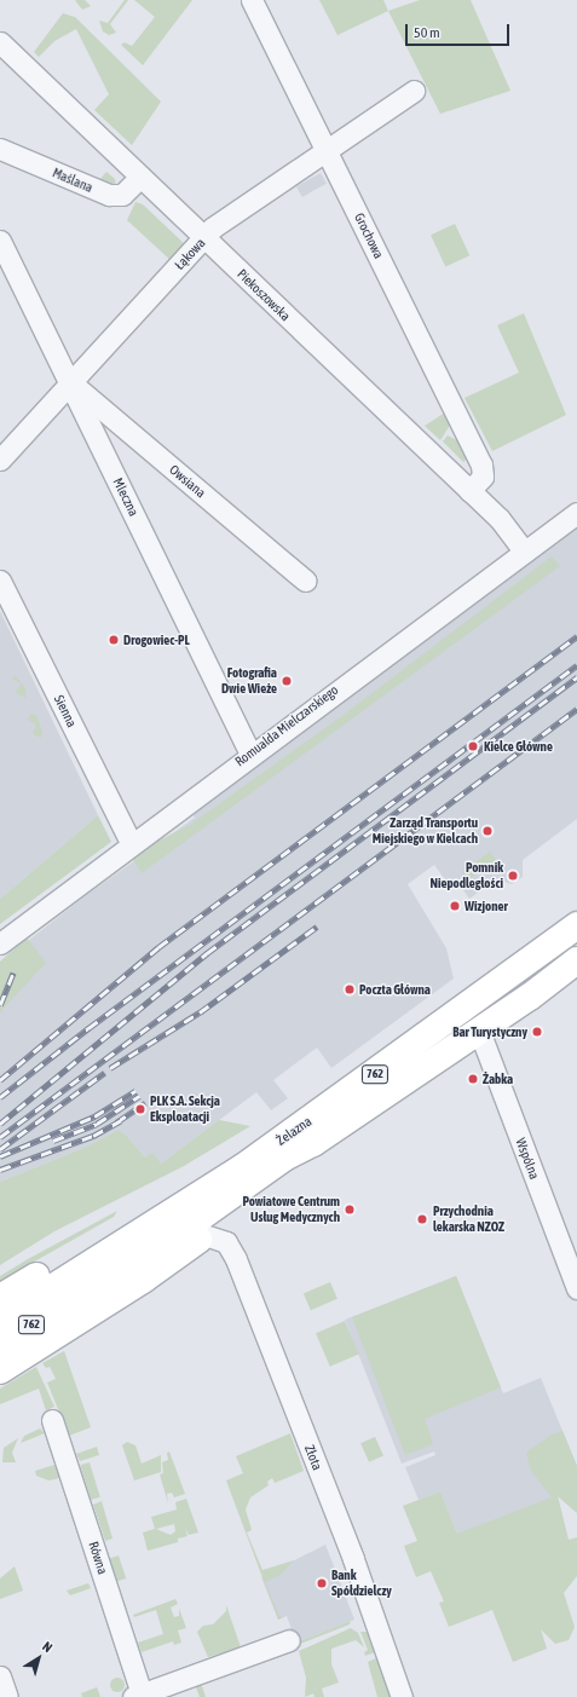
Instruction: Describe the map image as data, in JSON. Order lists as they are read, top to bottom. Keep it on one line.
{"streets":{"main road":["762","Żelazna"],"street":["Maślana","Grochowa","Łąkowa","Piekoszowska","Owsiana","Mleczna","Sienna","Romualda Mielczarskiego","Wspólna","Złota","Równa"]},"crossings":[["Maślana","Piekoszowska"],["Grochowa","Łąkowa"],["Grochowa","Piekoszowska"],["Łąkowa","Piekoszowska"],["Łąkowa","Owsiana"],["Łąkowa","Mleczna"],["Piekoszowska","Romualda Mielczarskiego"],["Owsiana","Mleczna"],["Mleczna","Romualda Mielczarskiego"],["Sienna","Romualda Mielczarskiego"],["Żelazna","Wspólna"]],"places":["Drogowiec-PL","Fotografia Dwie Wieże","Kielce Główne","Zarząd Transportu Miejskiego w Kielcach","Pomnik Niepodległości","Wizjoner","Poczta Główna","Bar Turystyczny","Żabka","PLK S.A. Sekcja Eksploatacji","Powiatowe Centrum Usług Medycznych","Przychodnia lekarska NZOZ","Bank Spółdzielczy"],"scale_bar":"50 m","north":"top right"}
